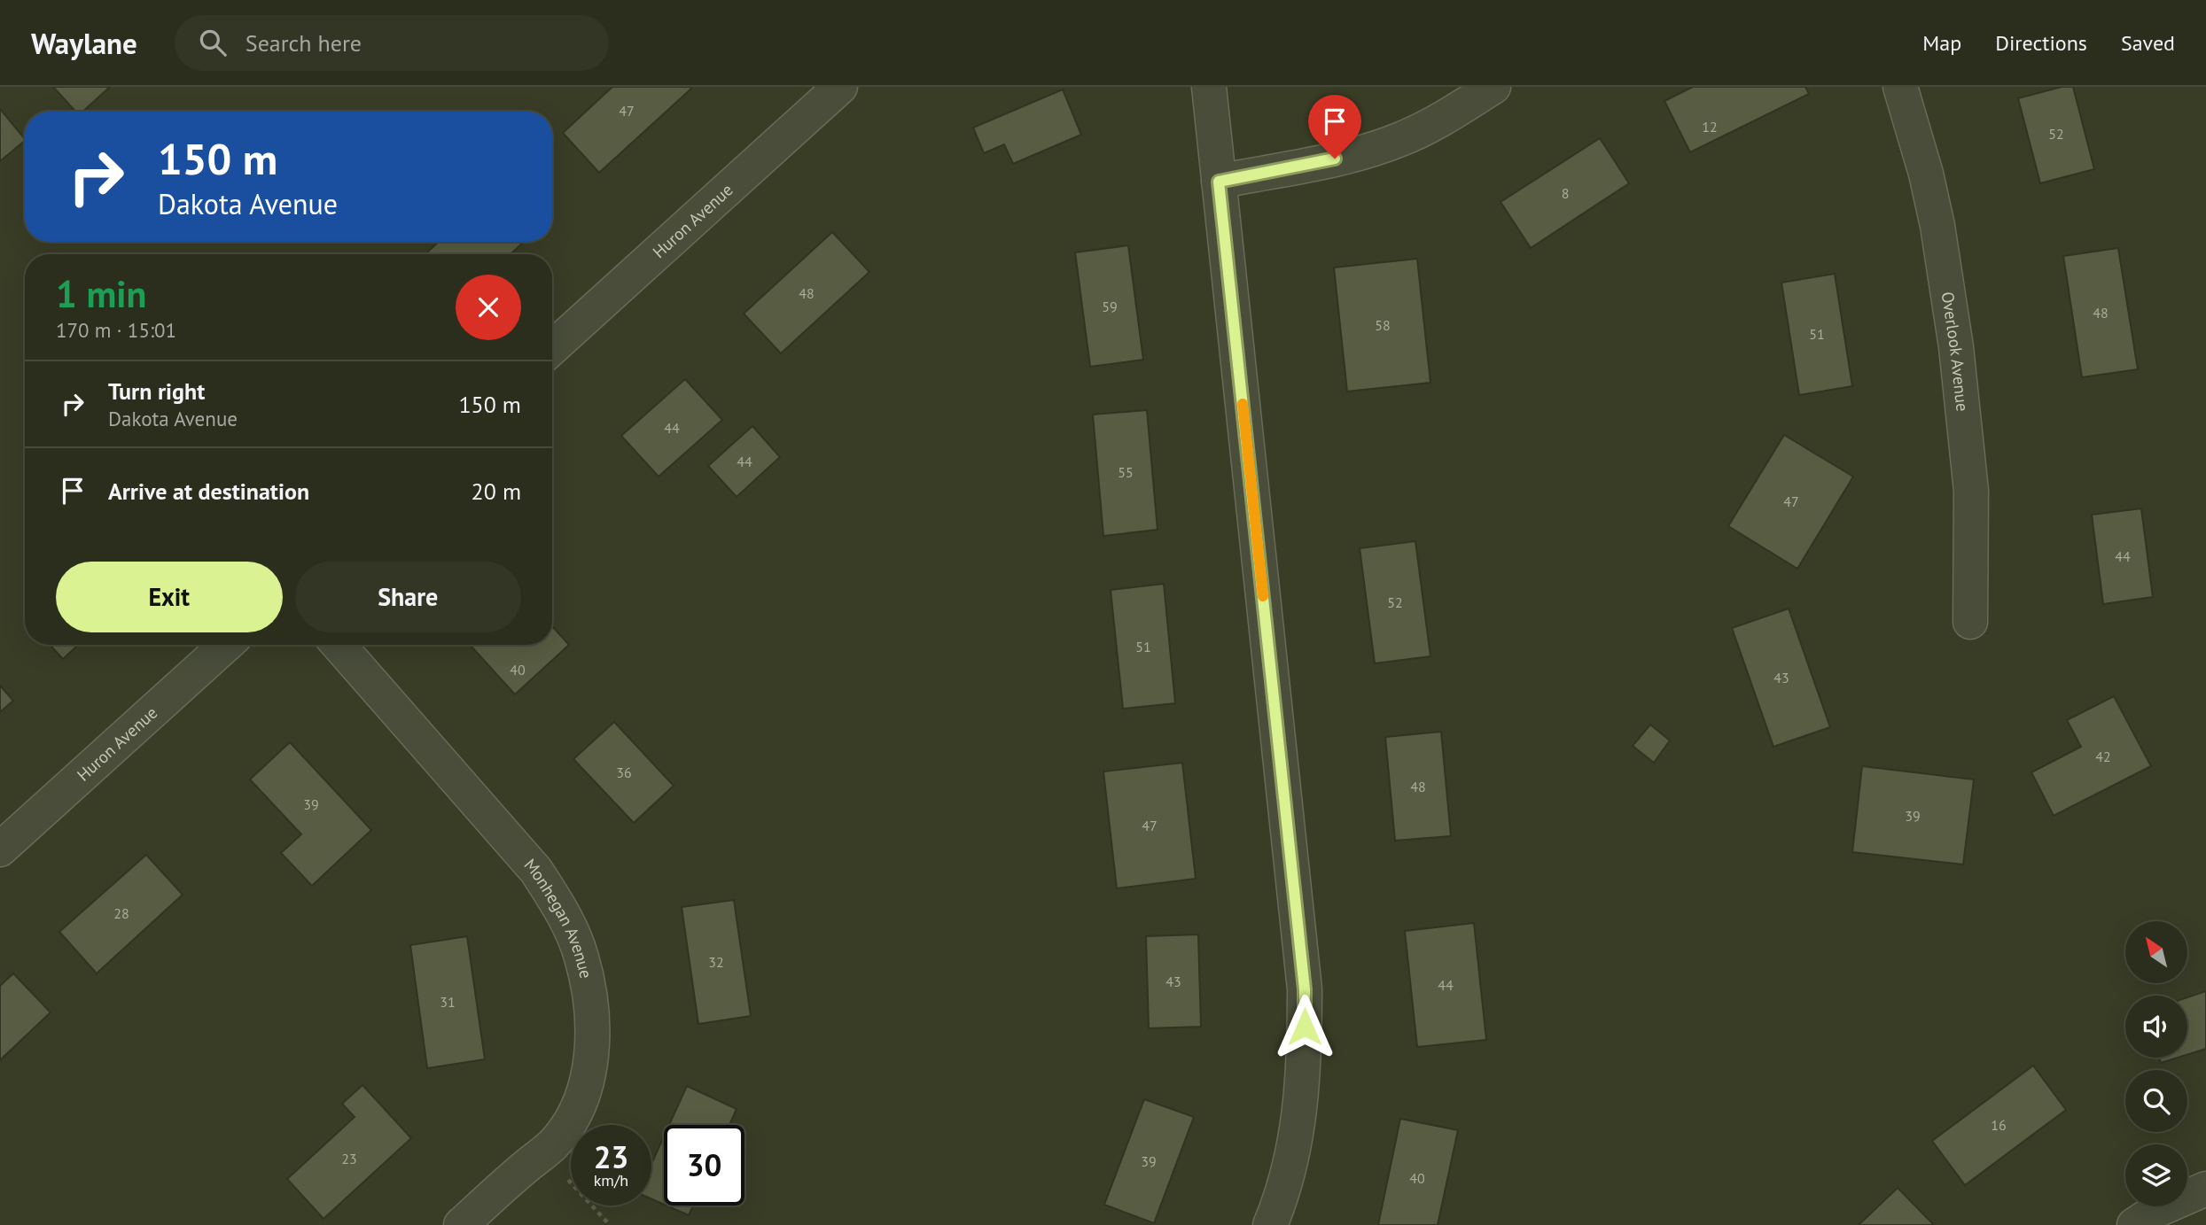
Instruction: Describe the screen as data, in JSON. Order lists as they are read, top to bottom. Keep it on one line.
{"streets":{"street":["Huron Avenue","Overlook Avenue","Monhegan Avenue"]},"house_numbers":["47","12","52","8","48","59","48","58","51","44","44","55","47","44","52","51","40","43","42","36","48","39","39","47","28","32","43","44","31","16","23","39","40"],"north":"top left","page":{"header":"Waylane","search":"Search here","nav":["Map","Directions","Saved"],"turn":["150 m","Dakota Avenue"],"heading":["1 min","170 m · 15:01"],"list":[{"name":"Turn right","note":"Dakota Avenue","value":"150 m"},{"name":"Arrive at destination","value":"20 m"}],"buttons":["Exit","Share"],"speed":"23 km/h","limit":"30"}}
